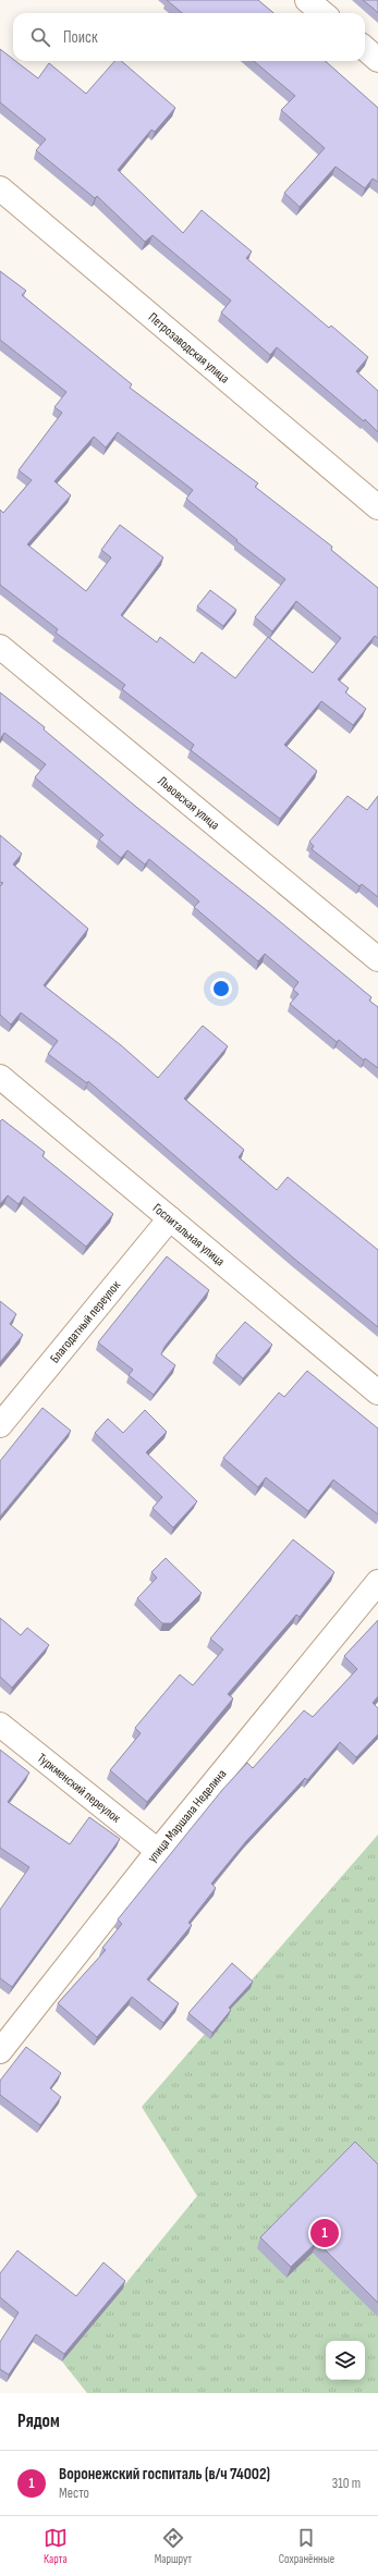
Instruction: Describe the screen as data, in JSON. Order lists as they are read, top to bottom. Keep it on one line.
{"streets":{"street":["Петрозаводская улица","Львовская улица","Госпитальная улица","Благодатный переулок","Туркменский переулок","улица Маршала Неделина"]},"crossings":[["Госпитальная улица","Благодатный переулок"],["Туркменский переулок","улица Маршала Неделина"]],"page":{"search":"Поиск","pins":"1","heading":"Рядом","list":[{"mark":"1","name":"Воронежский госпиталь (в/ч 74002)","note":"Место","value":"310 m"}],"nav":["Карта","Маршрут","Сохранённые"]}}
